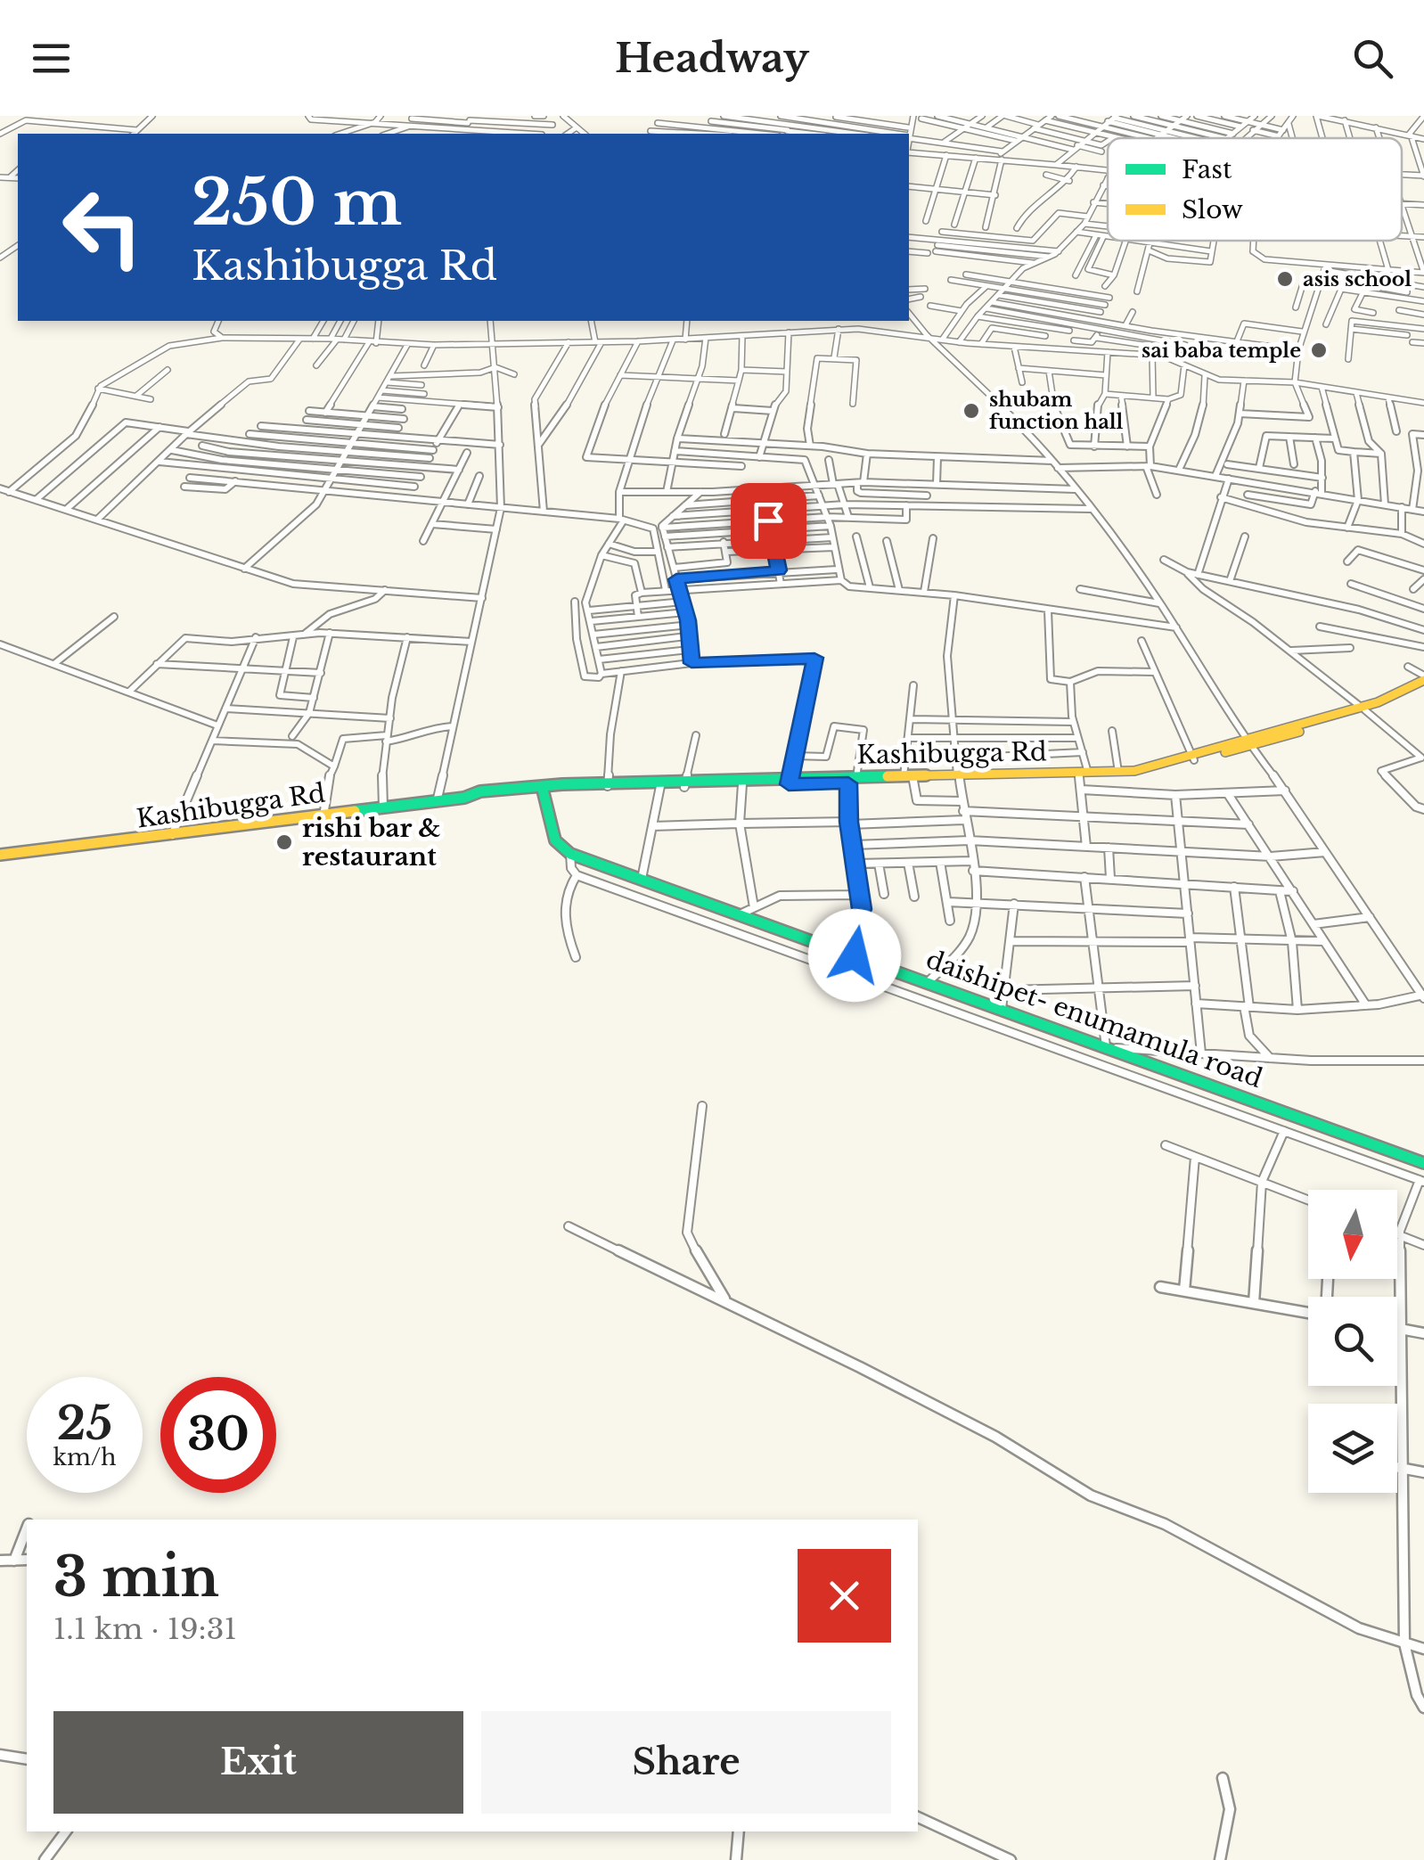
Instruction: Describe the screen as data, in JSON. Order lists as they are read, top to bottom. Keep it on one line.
{"streets":{"main road":["Kashibugga Rd","daishipet- enumamula road"]},"places":["asis school","sai baba temple","shubam function hall","rishi bar & restaurant"],"legend":["Fast","Slow"],"north":"bottom","page":{"header":"Headway","turn":["250 m","Kashibugga Rd"],"speed":"25 km/h","limit":"30","heading":["3 min","1.1 km · 19:31"],"buttons":["Exit","Share"]}}
